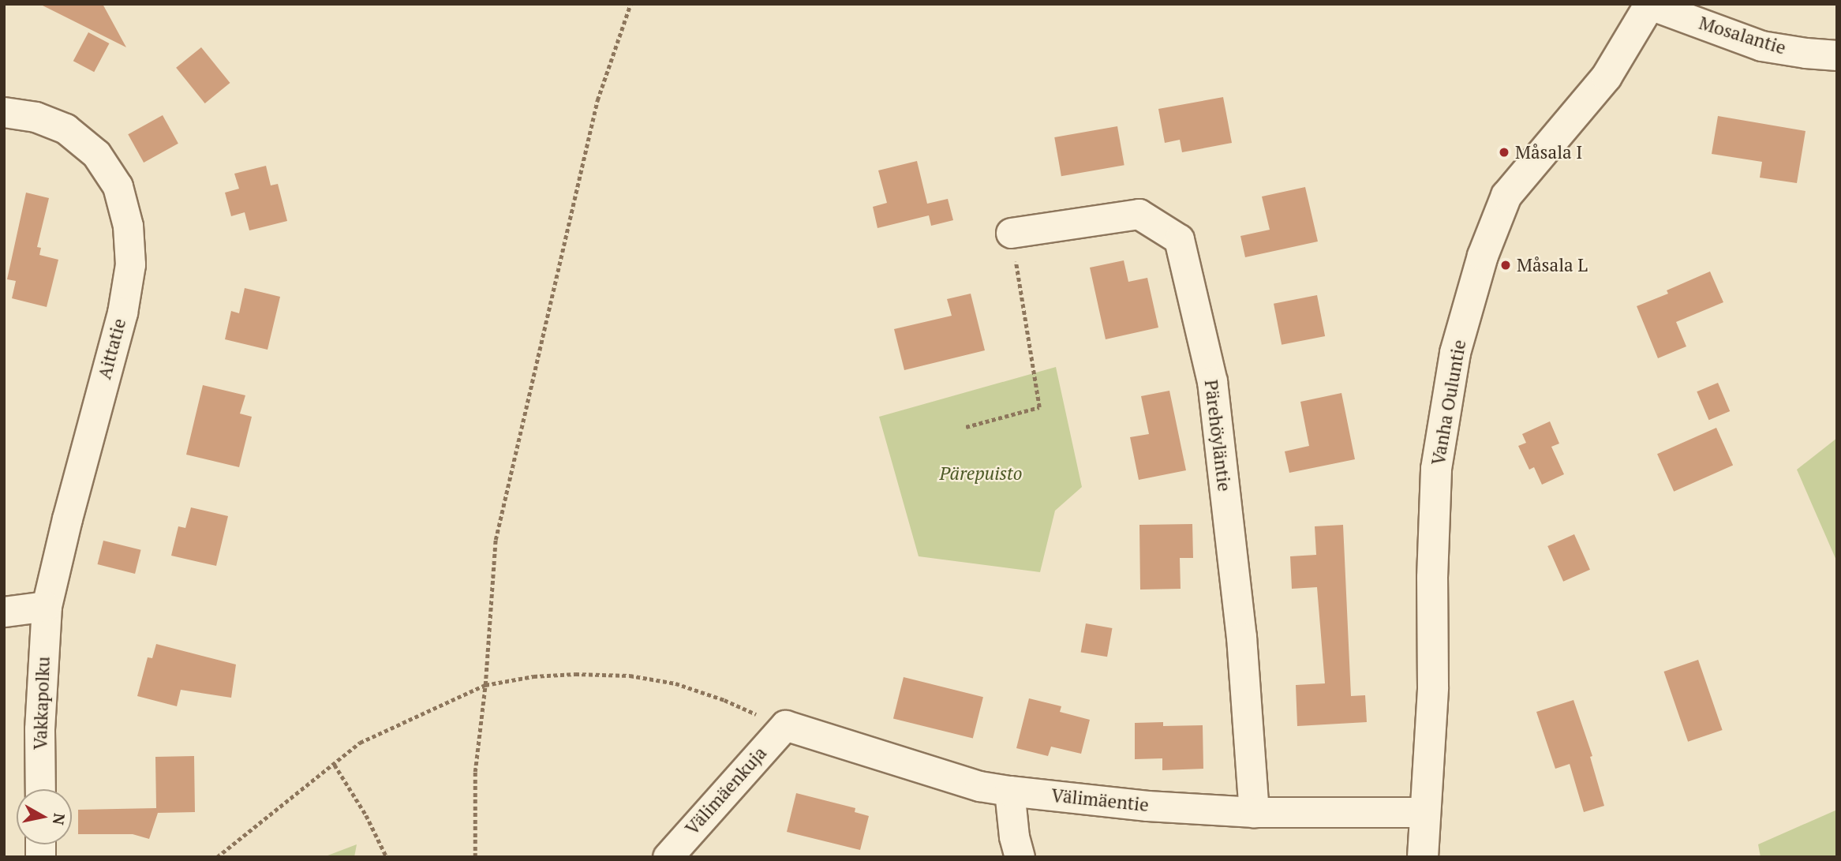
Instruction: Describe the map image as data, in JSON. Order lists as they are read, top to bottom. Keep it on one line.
{"streets":{"street":["Mosalantie","Aittatie","Vanha Ouluntie","Pärehöyläntie","Vakkapolku","Välimäenkuja","Välimäentie"]},"crossings":[["Mosalantie","Vanha Ouluntie"],["Aittatie","Vakkapolku"],["Vanha Ouluntie","Välimäentie"],["Pärehöyläntie","Välimäentie"],["Välimäenkuja","Välimäentie"]],"parks":["Pärepuisto"],"places":["Måsala I","Måsala L"],"north":"right"}
